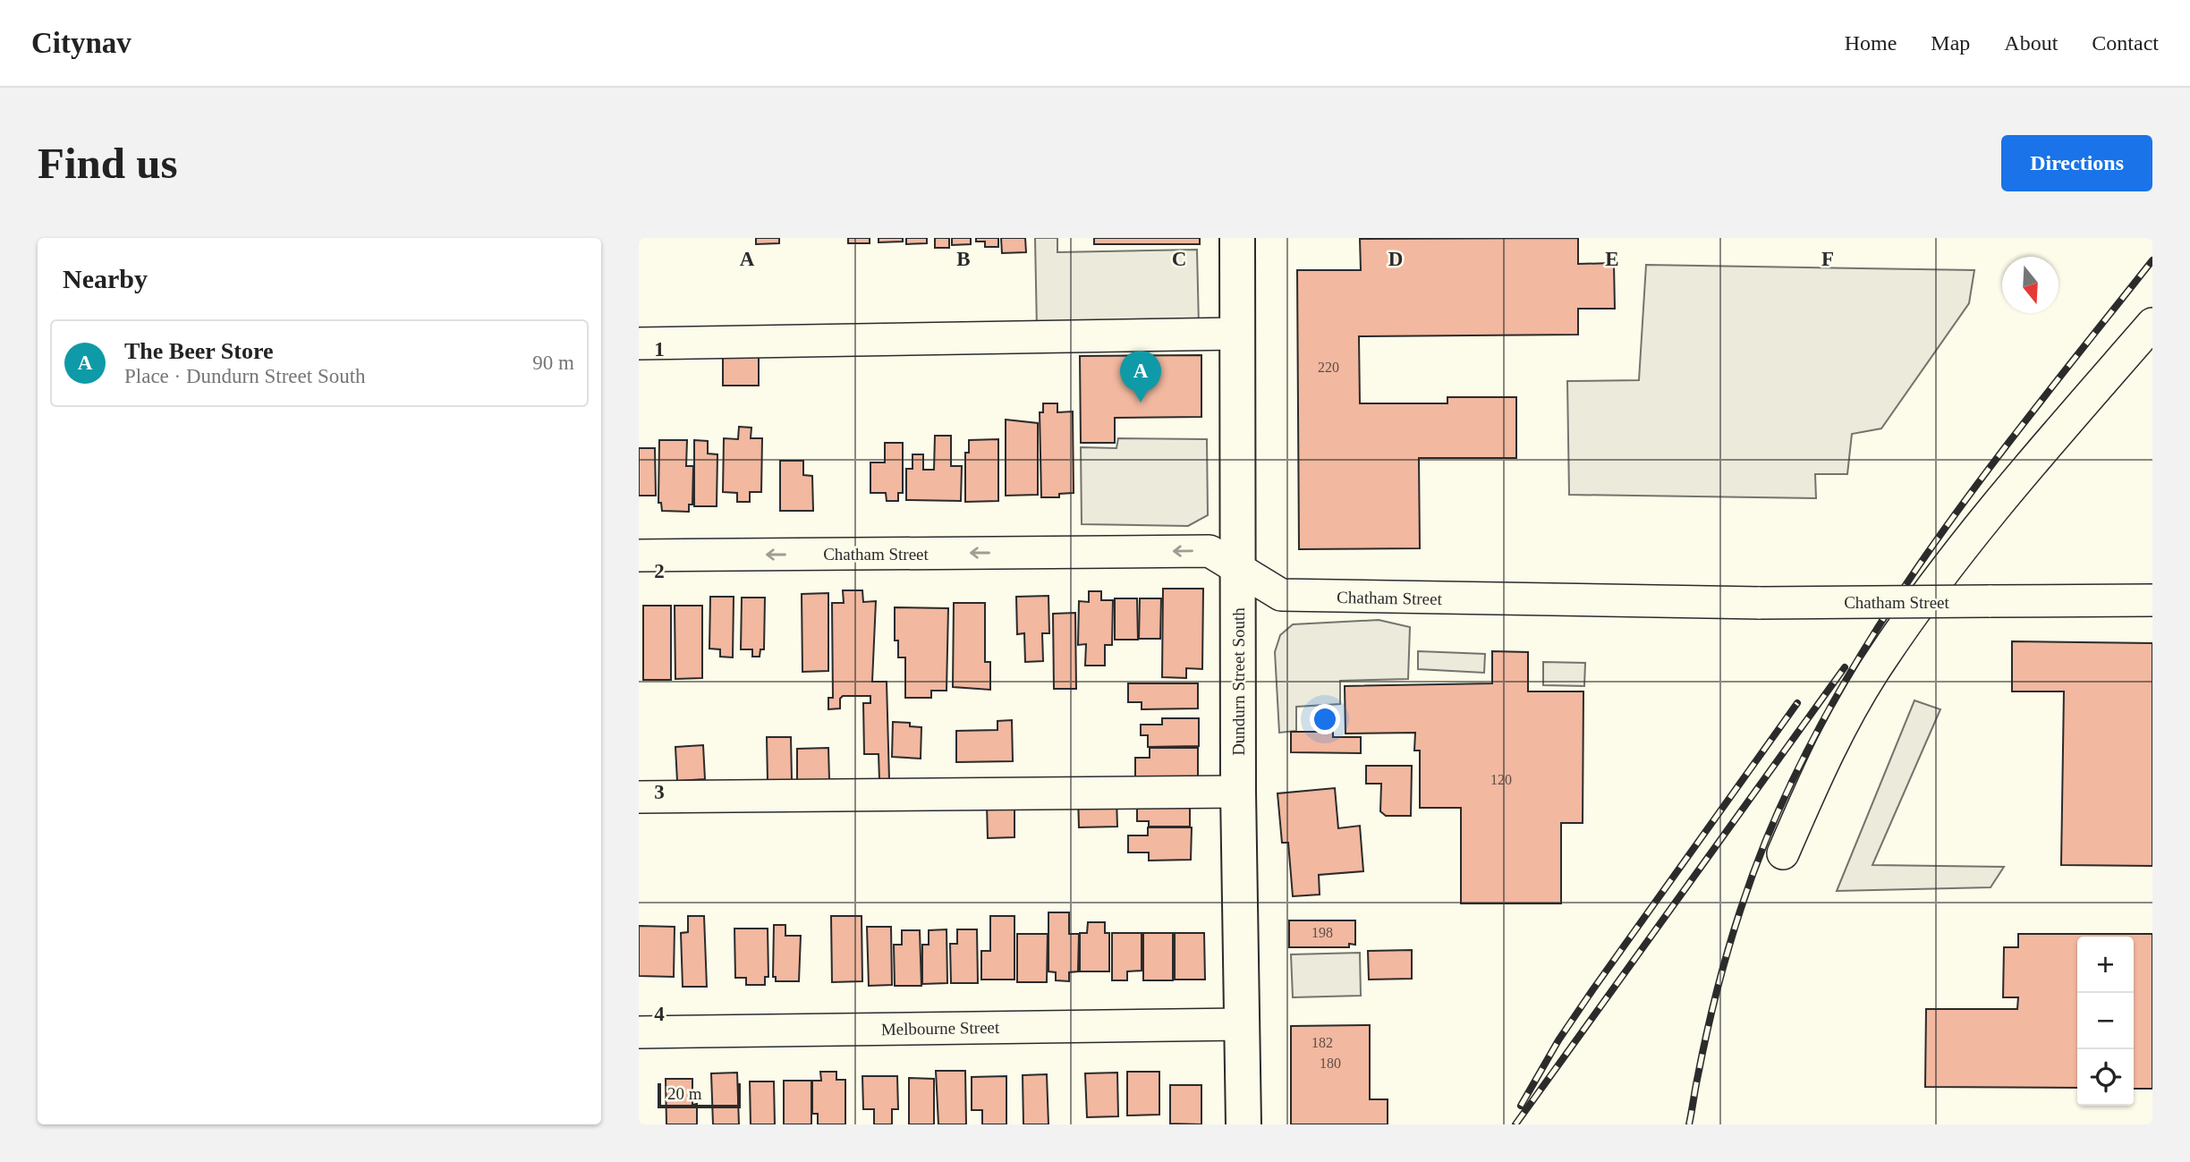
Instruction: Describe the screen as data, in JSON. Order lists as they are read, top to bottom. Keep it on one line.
{"streets":{"main road":["Dundurn Street South"],"street":["Chatham Street","Melbourne Street"]},"crossings":[["Chatham Street","Dundurn Street South"],["Dundurn Street South","Melbourne Street"]],"house_numbers":["220","120","198","182","180"],"scale_bar":"20 m","north":"bottom","page":{"header":"Citynav","nav":["Home","Map","About","Contact"],"buttons":"Directions","title":"Find us","heading":"Nearby","list":[{"mark":"A","name":"The Beer Store","note":"Place · Dundurn Street South","value":"90 m"}],"pins":"A","map_buttons":["+","−"],"scale":"20 m"},"grid":{"columns":["A","B","C","D","E","F"],"rows":["1","2","3","4"]}}
